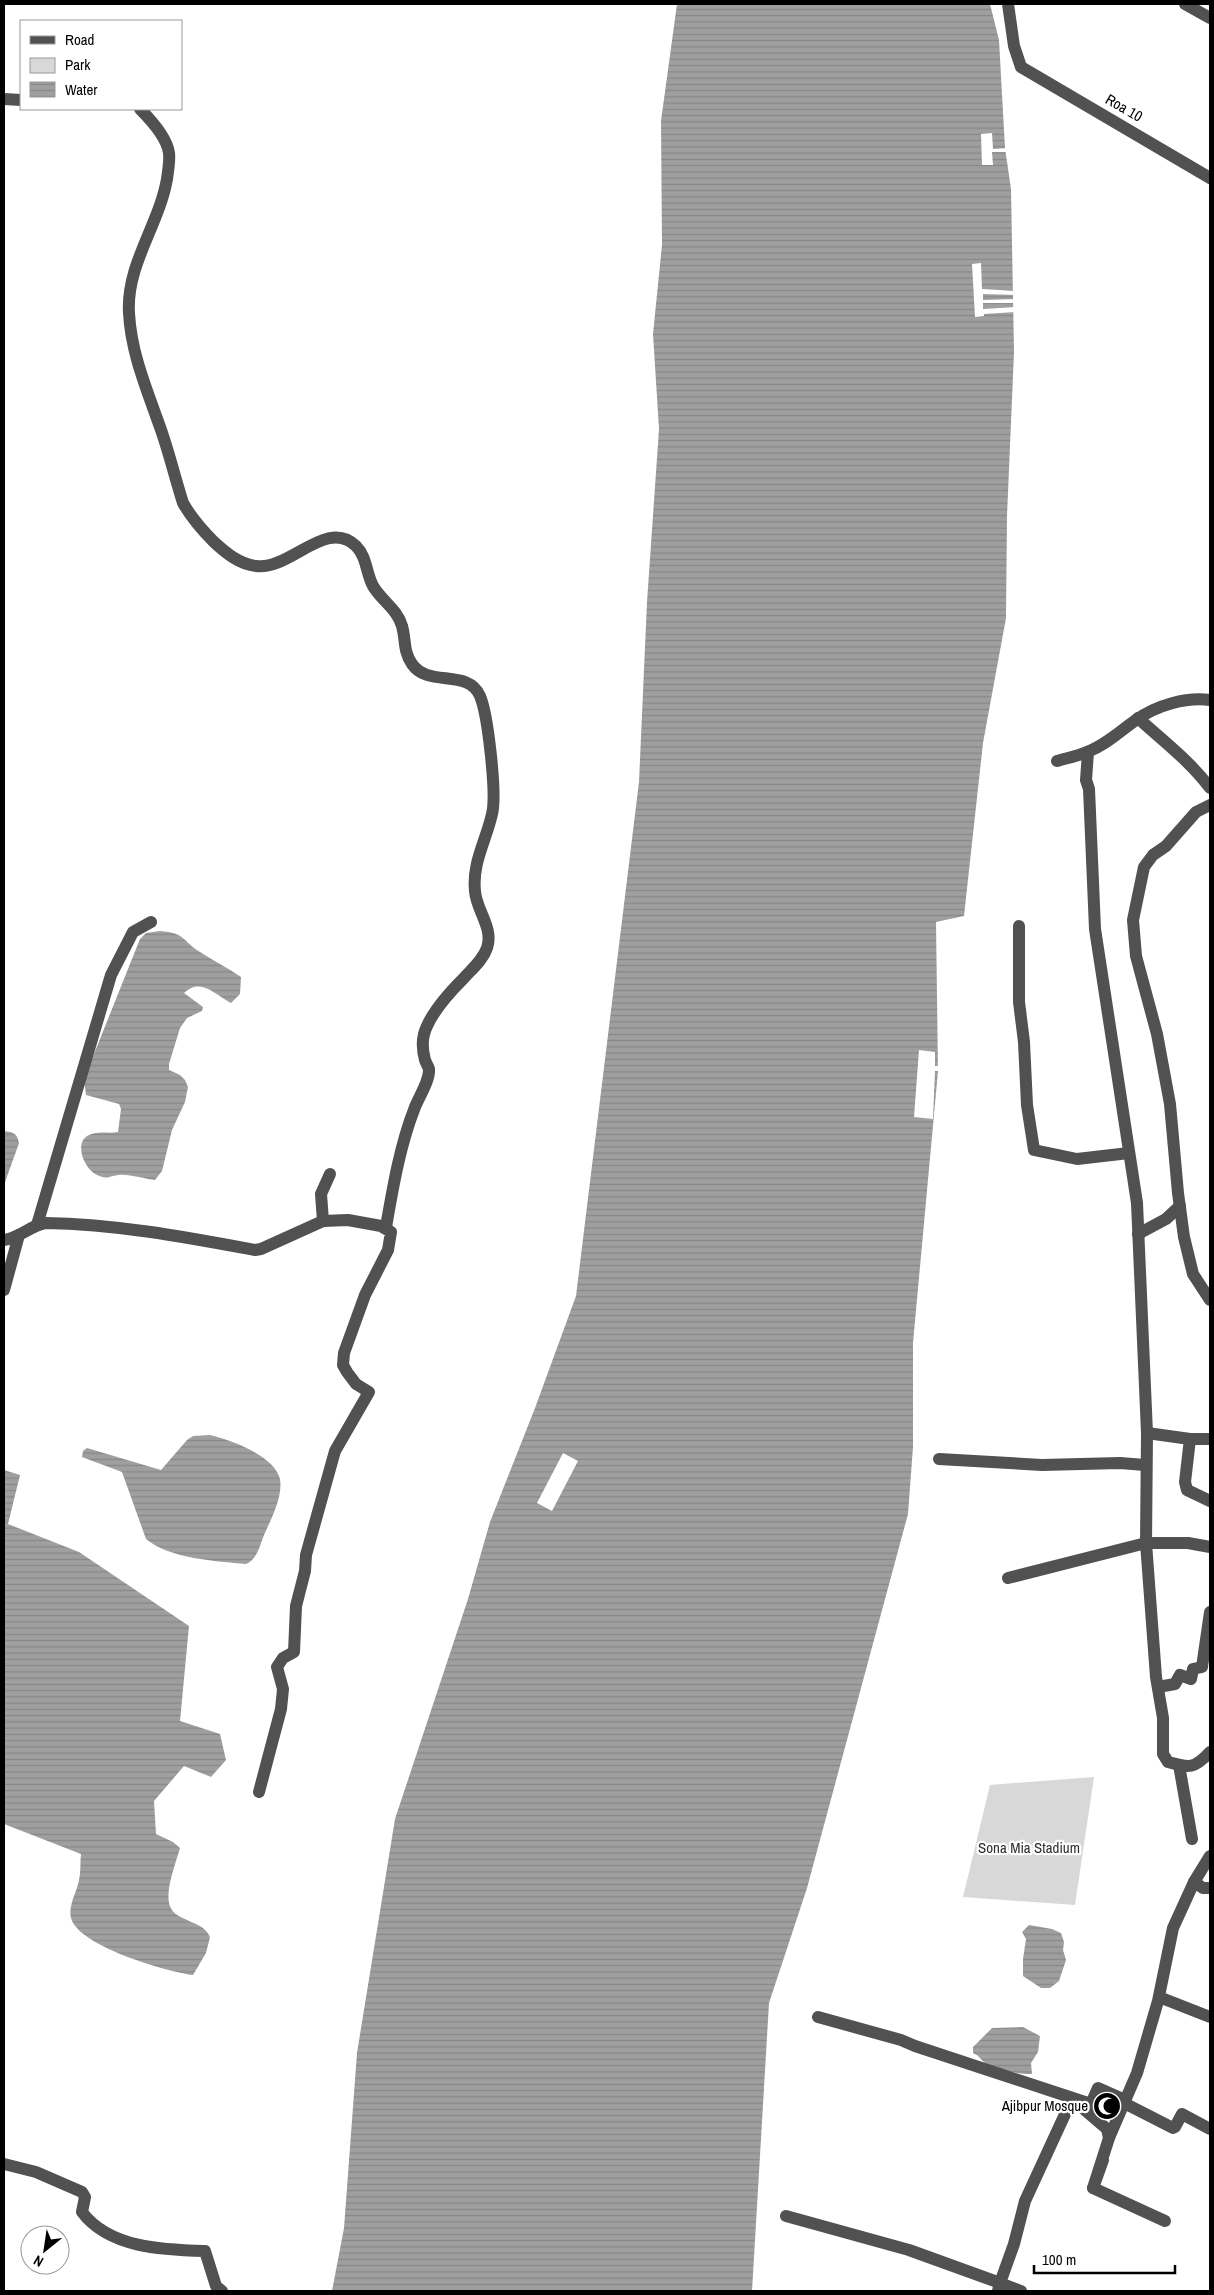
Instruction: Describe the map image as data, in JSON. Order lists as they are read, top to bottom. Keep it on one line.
{"streets":{"street":["Roa 10"]},"parks":["Sona Mia Stadium"],"places":{"mosque":["Ajibpur Mosque"]},"legend":["Road","Park","Water"],"scale_bar":"100 m","north":"bottom left"}
